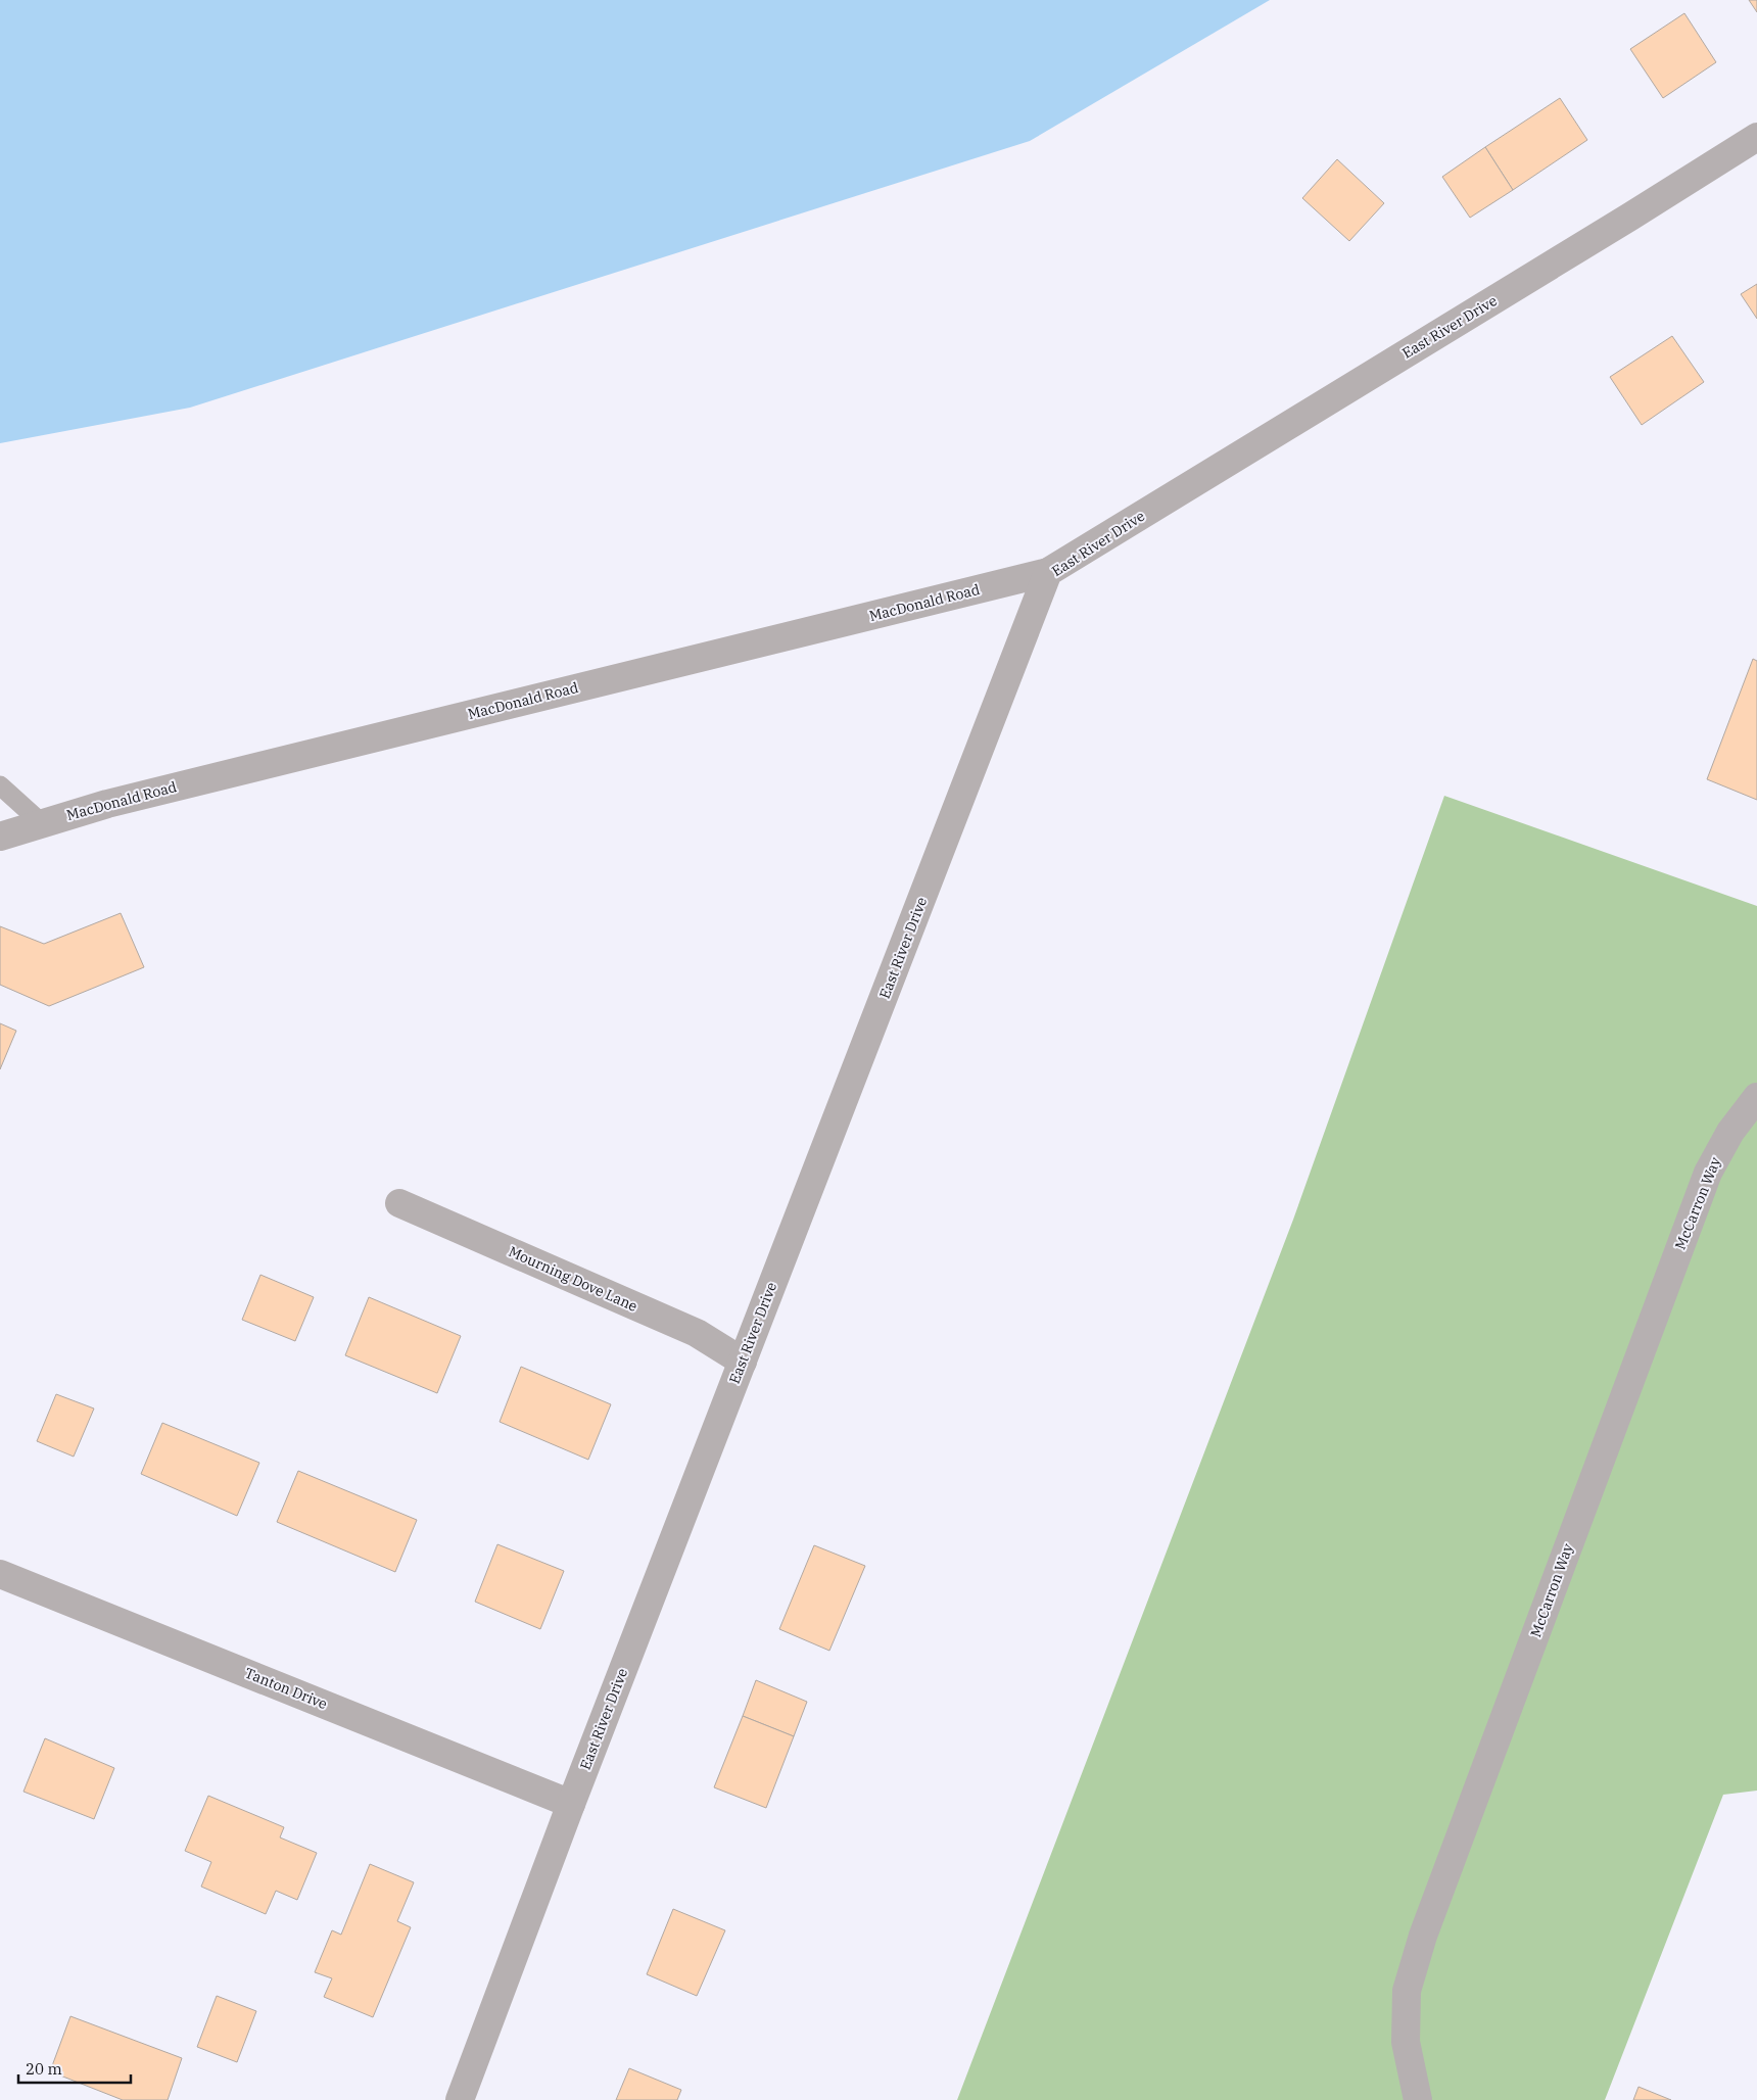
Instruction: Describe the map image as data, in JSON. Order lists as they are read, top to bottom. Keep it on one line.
{"streets":{"street":["East River Drive","MacDonald Road","McCarron Way","Mourning Dove Lane","Tanton Drive"]},"crossings":[["East River Drive","MacDonald Road"],["East River Drive","Mourning Dove Lane"],["East River Drive","Tanton Drive"]],"scale_bar":"20 m"}
